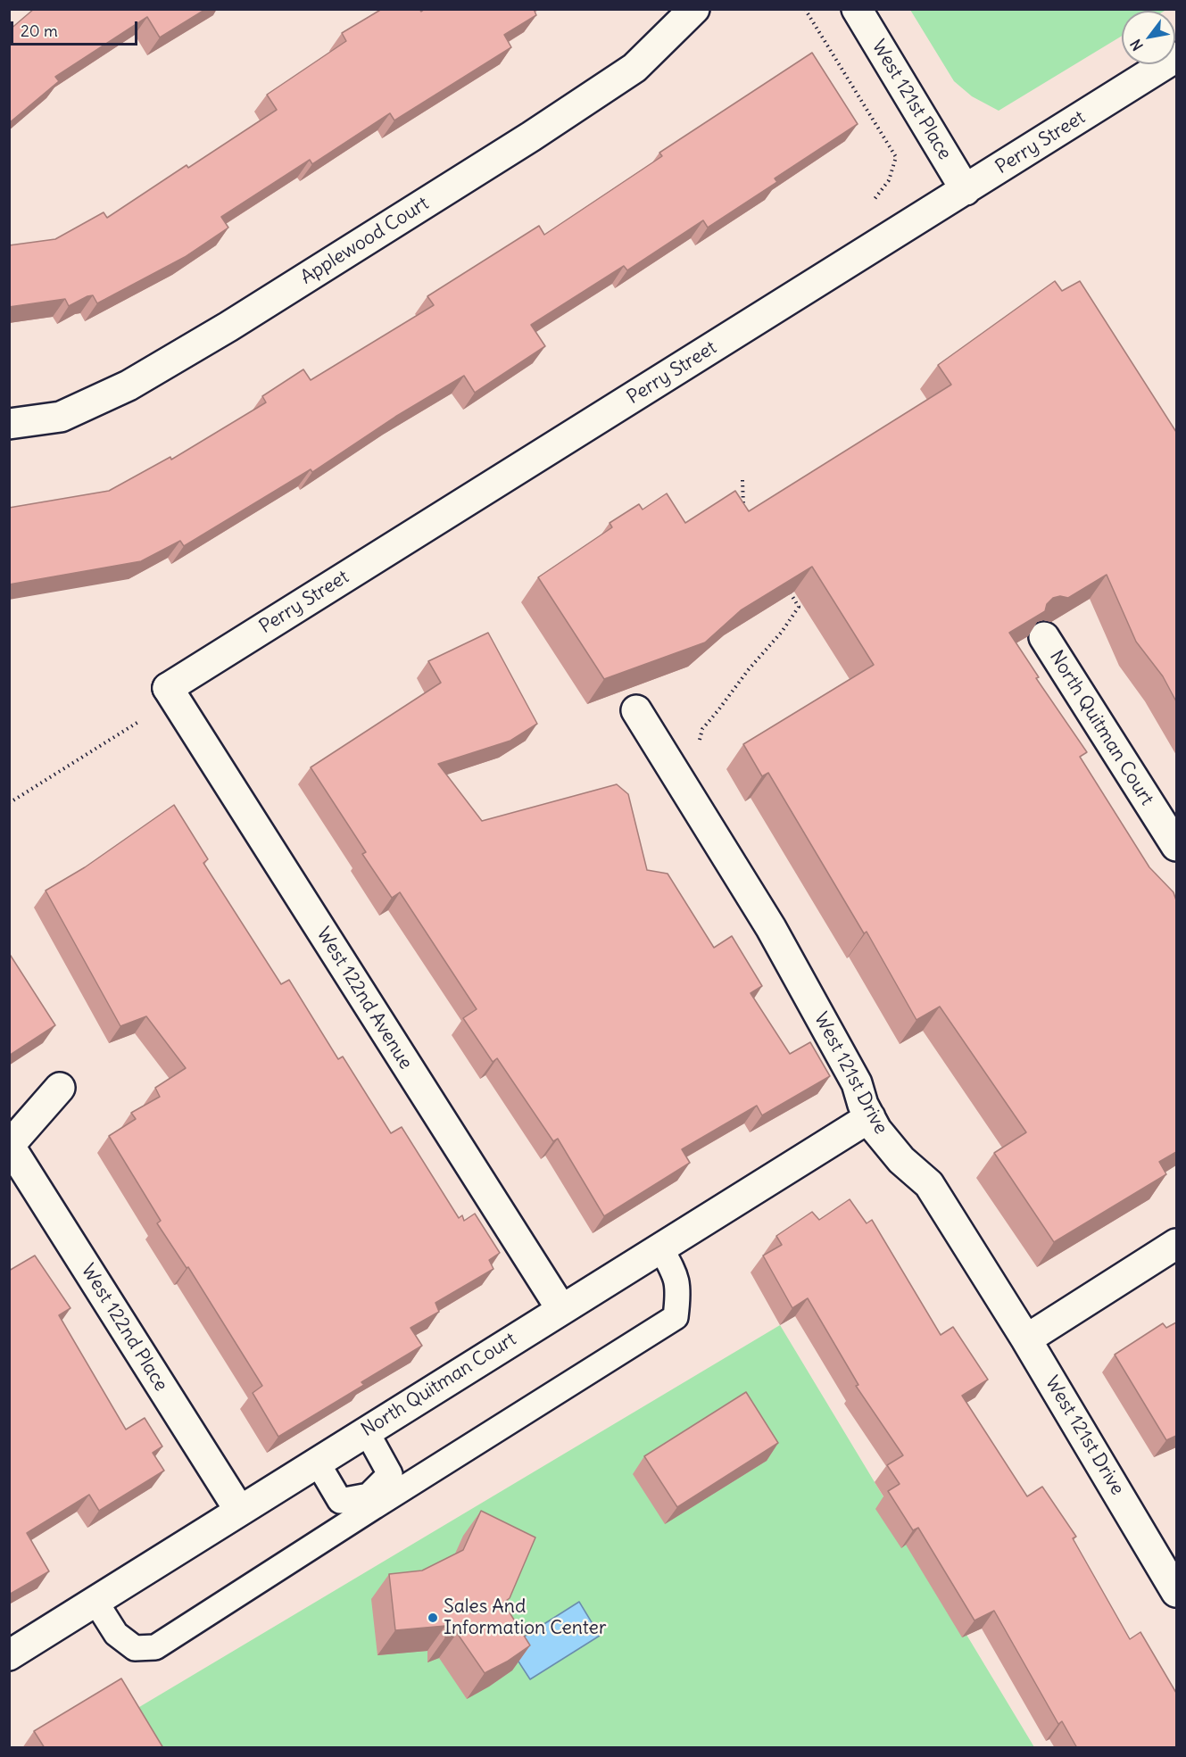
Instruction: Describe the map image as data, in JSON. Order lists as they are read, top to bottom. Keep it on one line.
{"streets":{"street":["West 121st Place","Perry Street","Applewood Court","North Quitman Court","West 122nd Avenue","West 121st Drive","West 122nd Place"]},"crossings":[["West 121st Place","Perry Street"],["Perry Street","West 122nd Avenue"],["North Quitman Court","West 122nd Avenue"],["North Quitman Court","West 121st Drive"],["North Quitman Court","West 122nd Place"]],"places":["Sales And Information Center"],"scale_bar":"20 m","north":"bottom left"}
